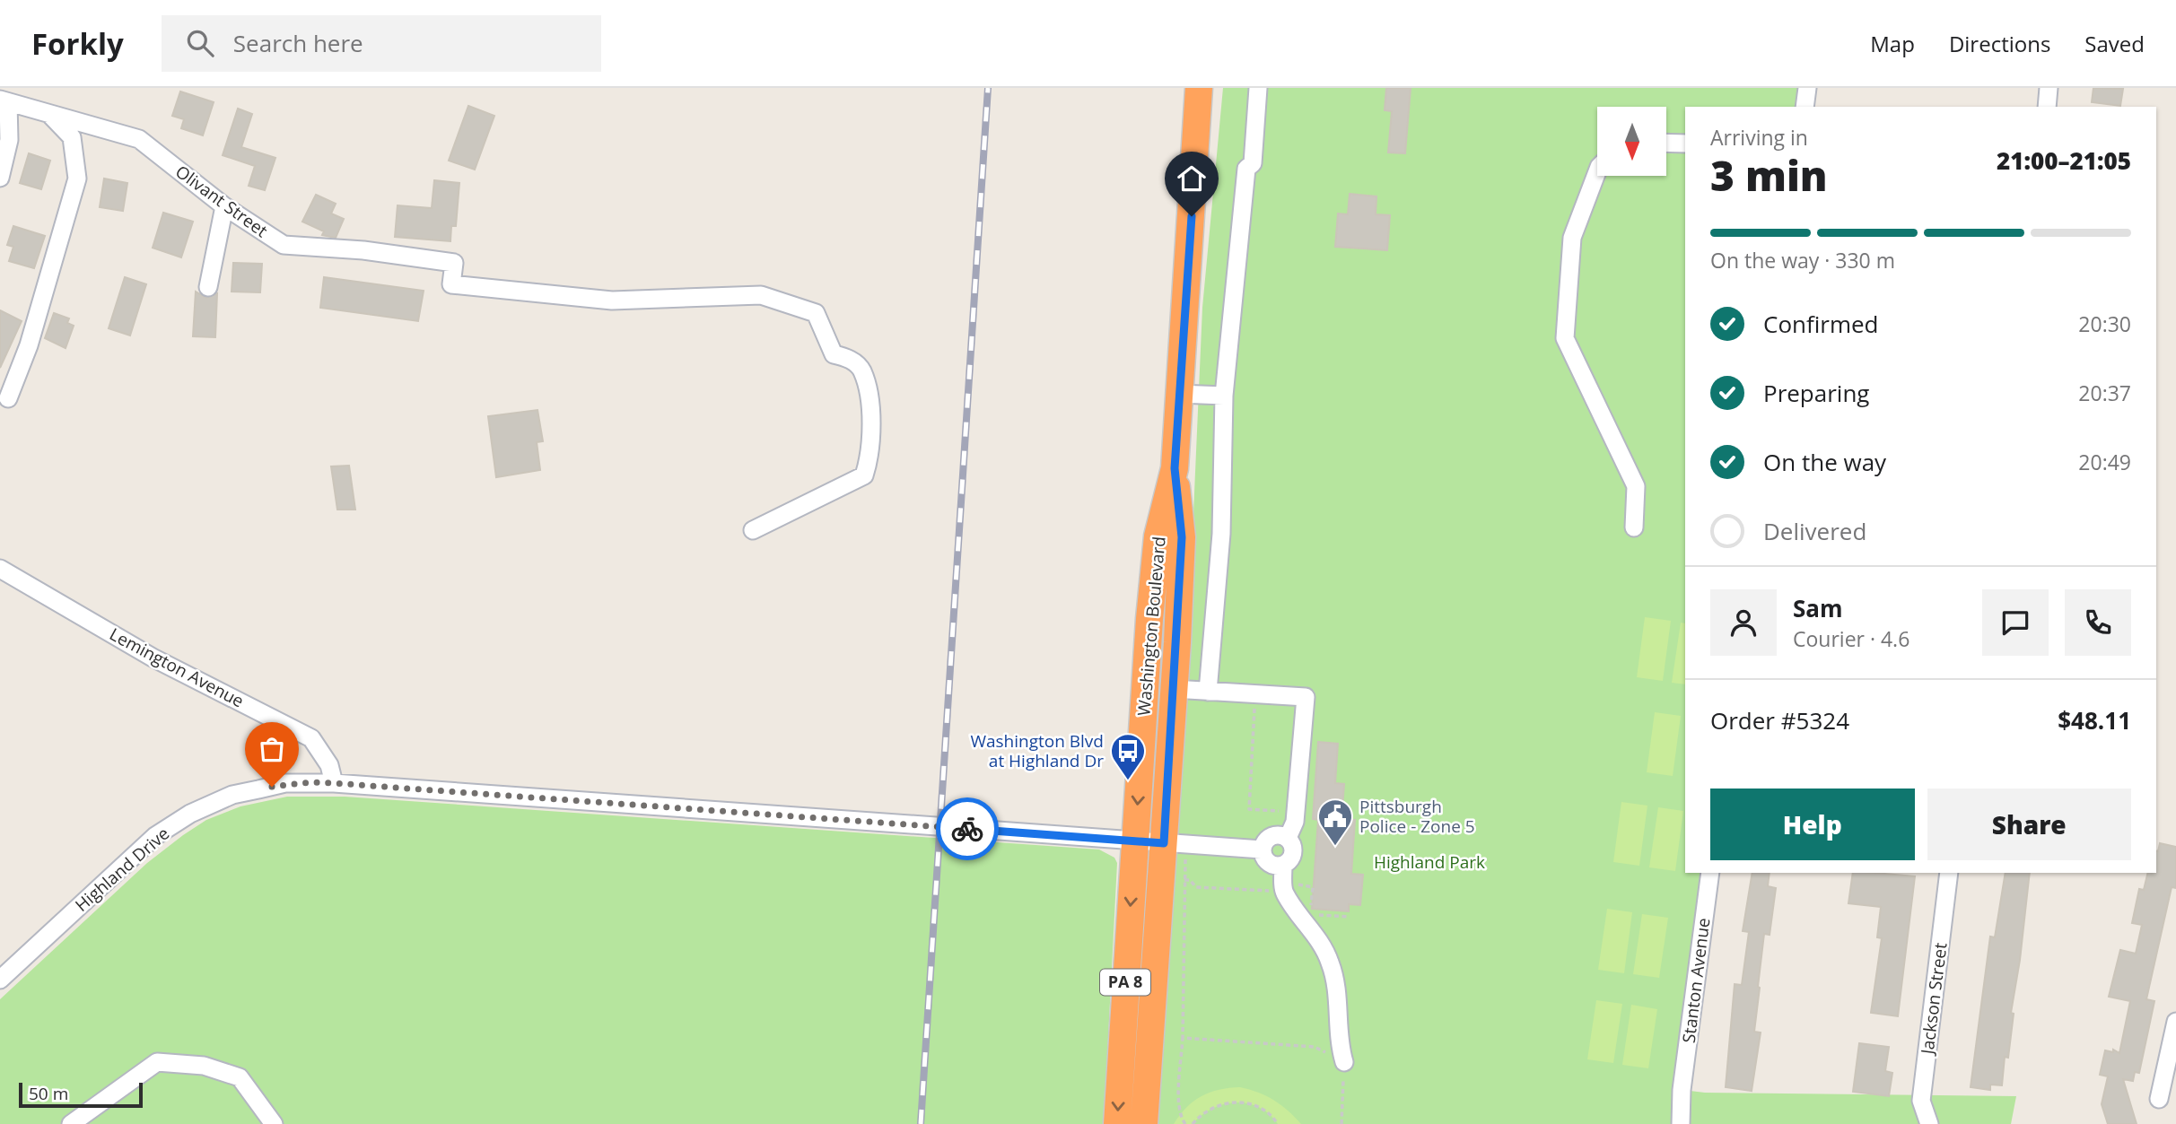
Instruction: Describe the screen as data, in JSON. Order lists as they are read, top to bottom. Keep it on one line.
{"streets":{"highway":["Washington Boulevard","PA 8"],"street":["Olivant Street","Lemington Avenue","Highland Drive","Stanton Avenue","Jackson Street"]},"crossings":[["Washington Boulevard","Highland Drive"],["Lemington Avenue","Highland Drive"]],"parks":["Highland Park"],"places":{"bus stop":["Washington Blvd at Highland Dr"],"public building":["Pittsburgh Police - Zone 5"]},"scale_bar":"50 m","north":"bottom","page":{"header":"Forkly","search":"Search here","nav":["Map","Directions","Saved"],"heading":["3 min","Arriving in","21:00–21:05"],"panel":["Sam","Courier · 4.6","Order #5324","$48.11"],"bar":"On the way · 330 m","list":[["Confirmed","20:30"],["Preparing","20:37"],["On the way","20:49"],"Delivered"],"buttons":["Help","Share"],"scale":"50 m"}}
